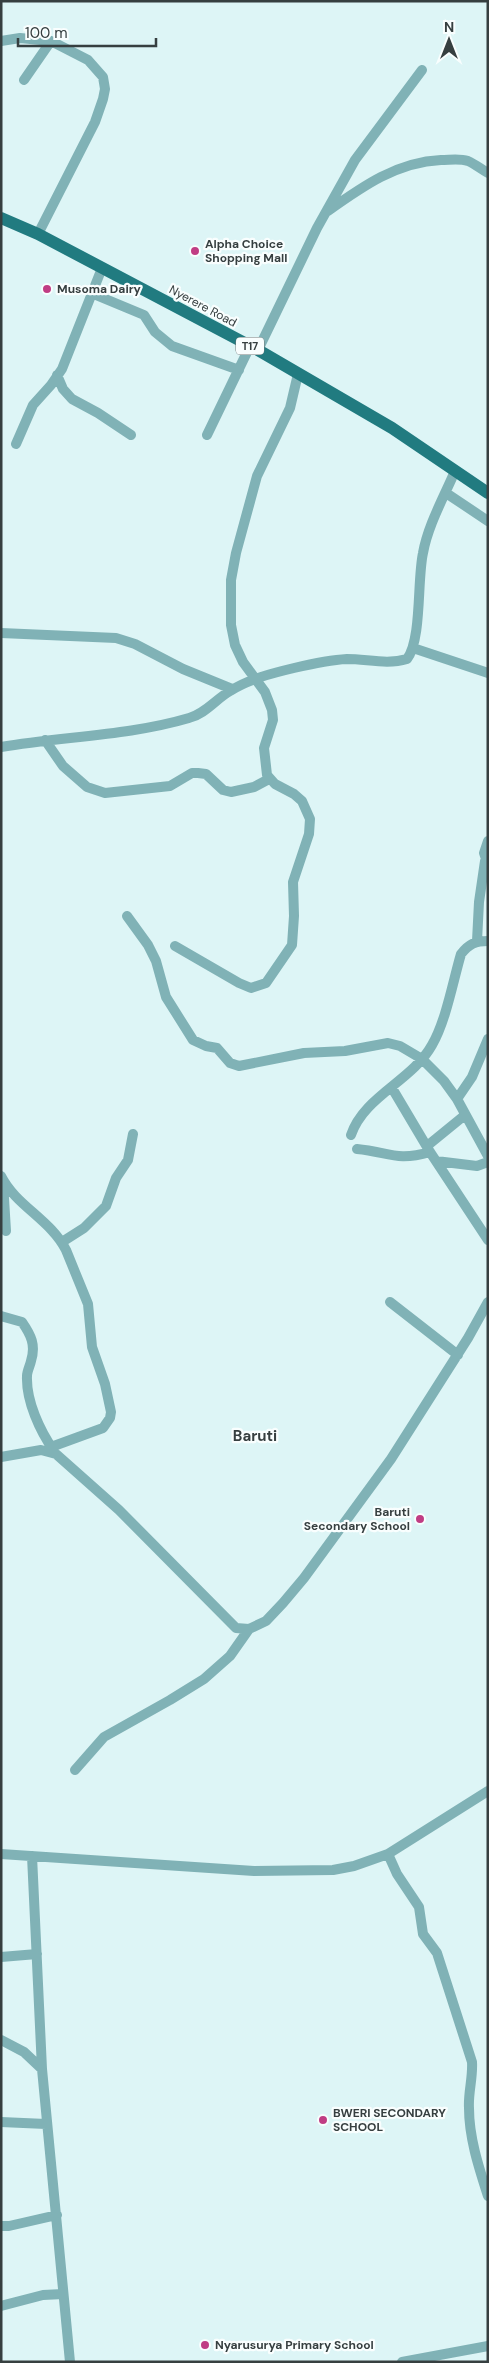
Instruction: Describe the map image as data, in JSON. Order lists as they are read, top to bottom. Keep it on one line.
{"streets":{"main road":["Nyerere Road","T17"]},"districts":["Baruti"],"places":["Alpha Choice Shopping Mall","Musoma Dairy","Baruti Secondary School","BWERI SECONDARY SCHOOL","Nyarusurya Primary School"],"scale_bar":"100 m","north":"top"}
